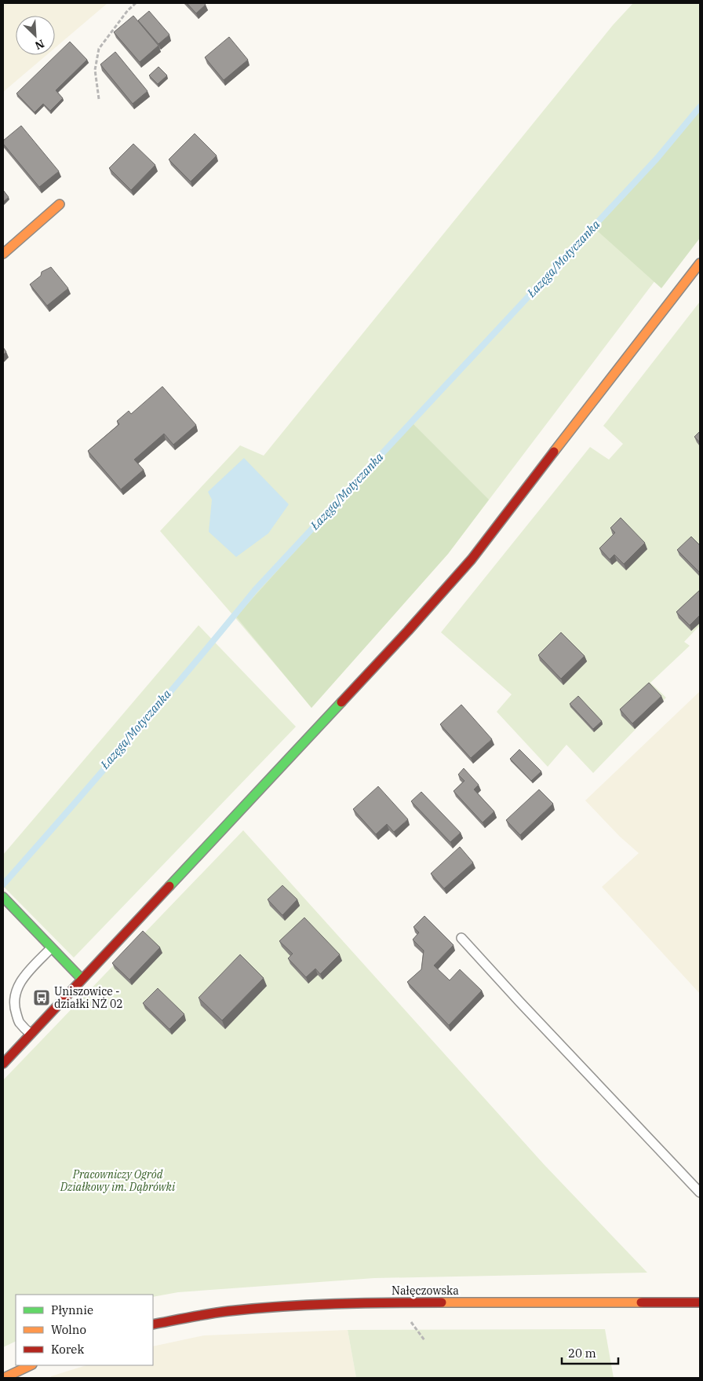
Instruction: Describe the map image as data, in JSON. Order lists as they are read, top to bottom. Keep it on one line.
{"streets":{"street":["Nałęczowska"]},"water":["Łazęga/Motyczanka"],"parks":["Pracowniczy Ogród Działkowy im. Dąbrówki"],"places":{"bus stop":["Uniszowice - działki NŻ 02"]},"legend":["Płynnie","Wolno","Korek"],"scale_bar":"20 m","north":"bottom right"}
